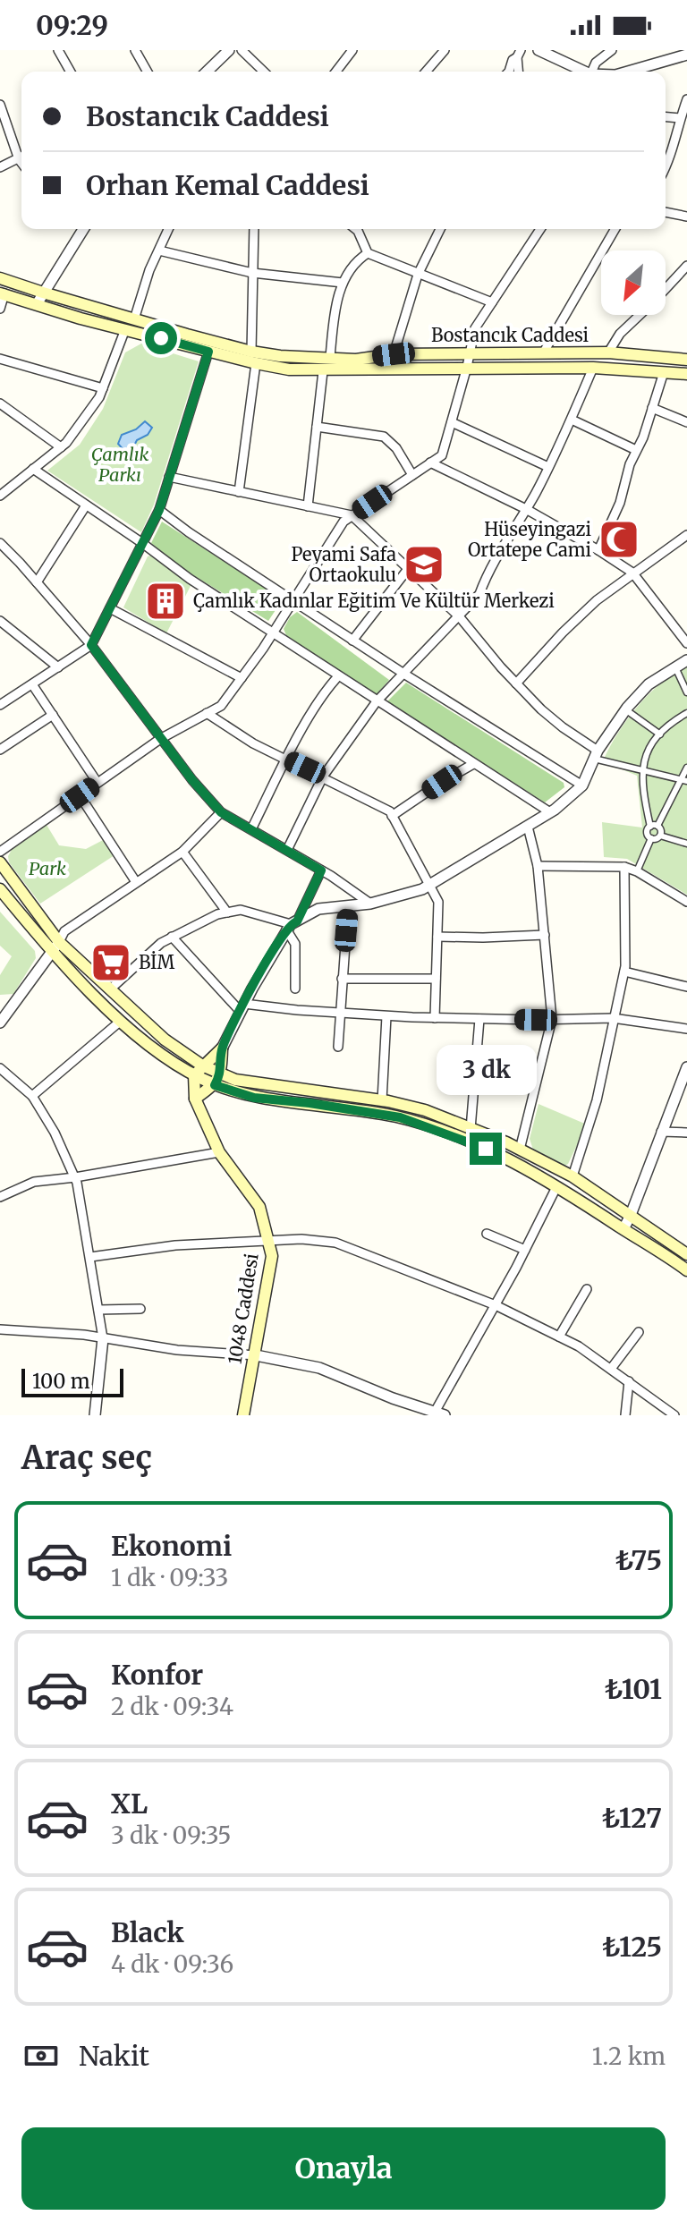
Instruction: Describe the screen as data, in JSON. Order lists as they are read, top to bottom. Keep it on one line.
{"streets":{"main road":["Bostancık Caddesi","1048 Caddesi"]},"parks":["Çamlık Parkı","Park"],"places":{"mosque":["Hüseyingazi Ortatepe Cami"],"school or university":["Peyami Safa Ortaokulu"],"building":["Çamlık Kadınlar Eğitim Ve Kültür Merkezi"],"supermarket":["BİM"]},"scale_bar":"100 m","north":"bottom left","page":{"status":"09:29","banner":["Bostancık Caddesi","Orhan Kemal Caddesi"],"bubble":"3 dk","scale":"100 m","heading":"Araç seç","list":[{"name":"Ekonomi","note":"1 dk · 09:33","value":"₺75"},{"name":"Konfor","note":"2 dk · 09:34","value":"₺101"},{"name":"XL","note":"3 dk · 09:35","value":"₺127"},{"name":"Black","note":"4 dk · 09:36","value":"₺125"}],"pay":["Nakit","1.2 km"],"buttons":"Onayla"}}
